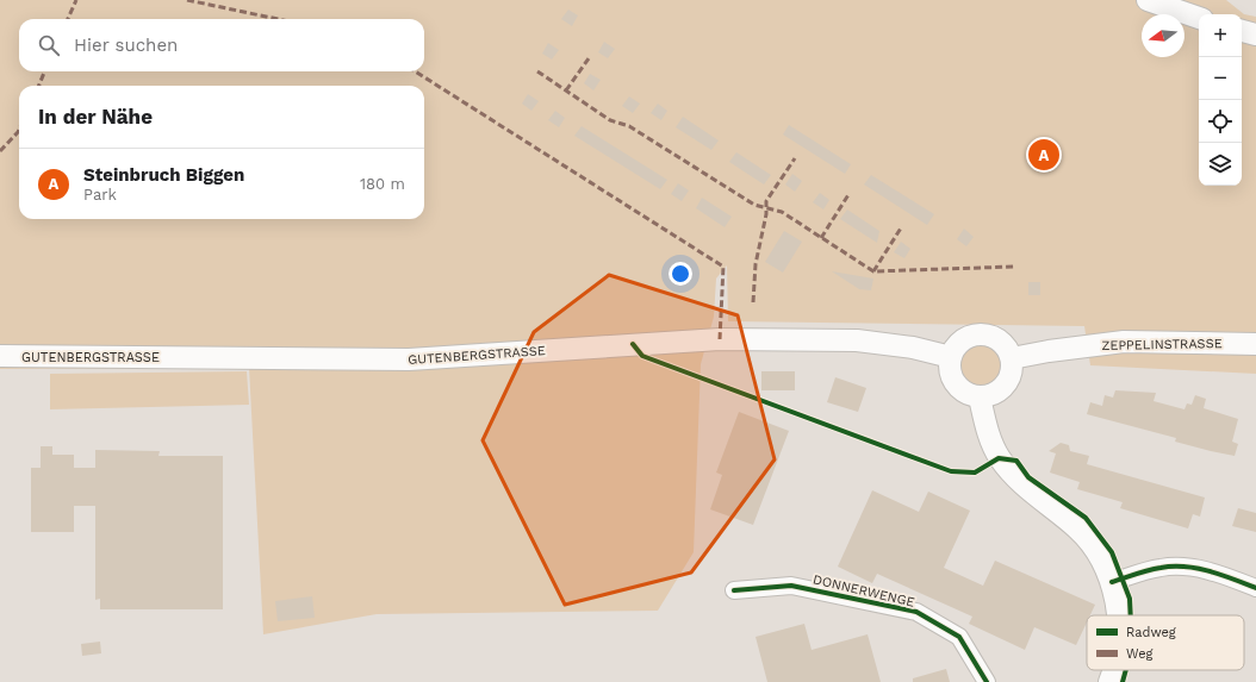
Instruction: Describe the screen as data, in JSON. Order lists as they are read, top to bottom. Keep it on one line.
{"streets":{"main road":["ZEPPELINSTRASSE","GUTENBERGSTRASSE"],"street":["DONNERWENGE"]},"crossings":[["ZEPPELINSTRASSE","GUTENBERGSTRASSE"]],"legend":["Radweg","Weg"],"north":"left","page":{"map_buttons":["+","−"],"search":"Hier suchen","heading":"In der Nähe","pins":"A","list":[{"mark":"A","name":"Steinbruch Biggen","note":"Park","value":"180 m"}]}}
